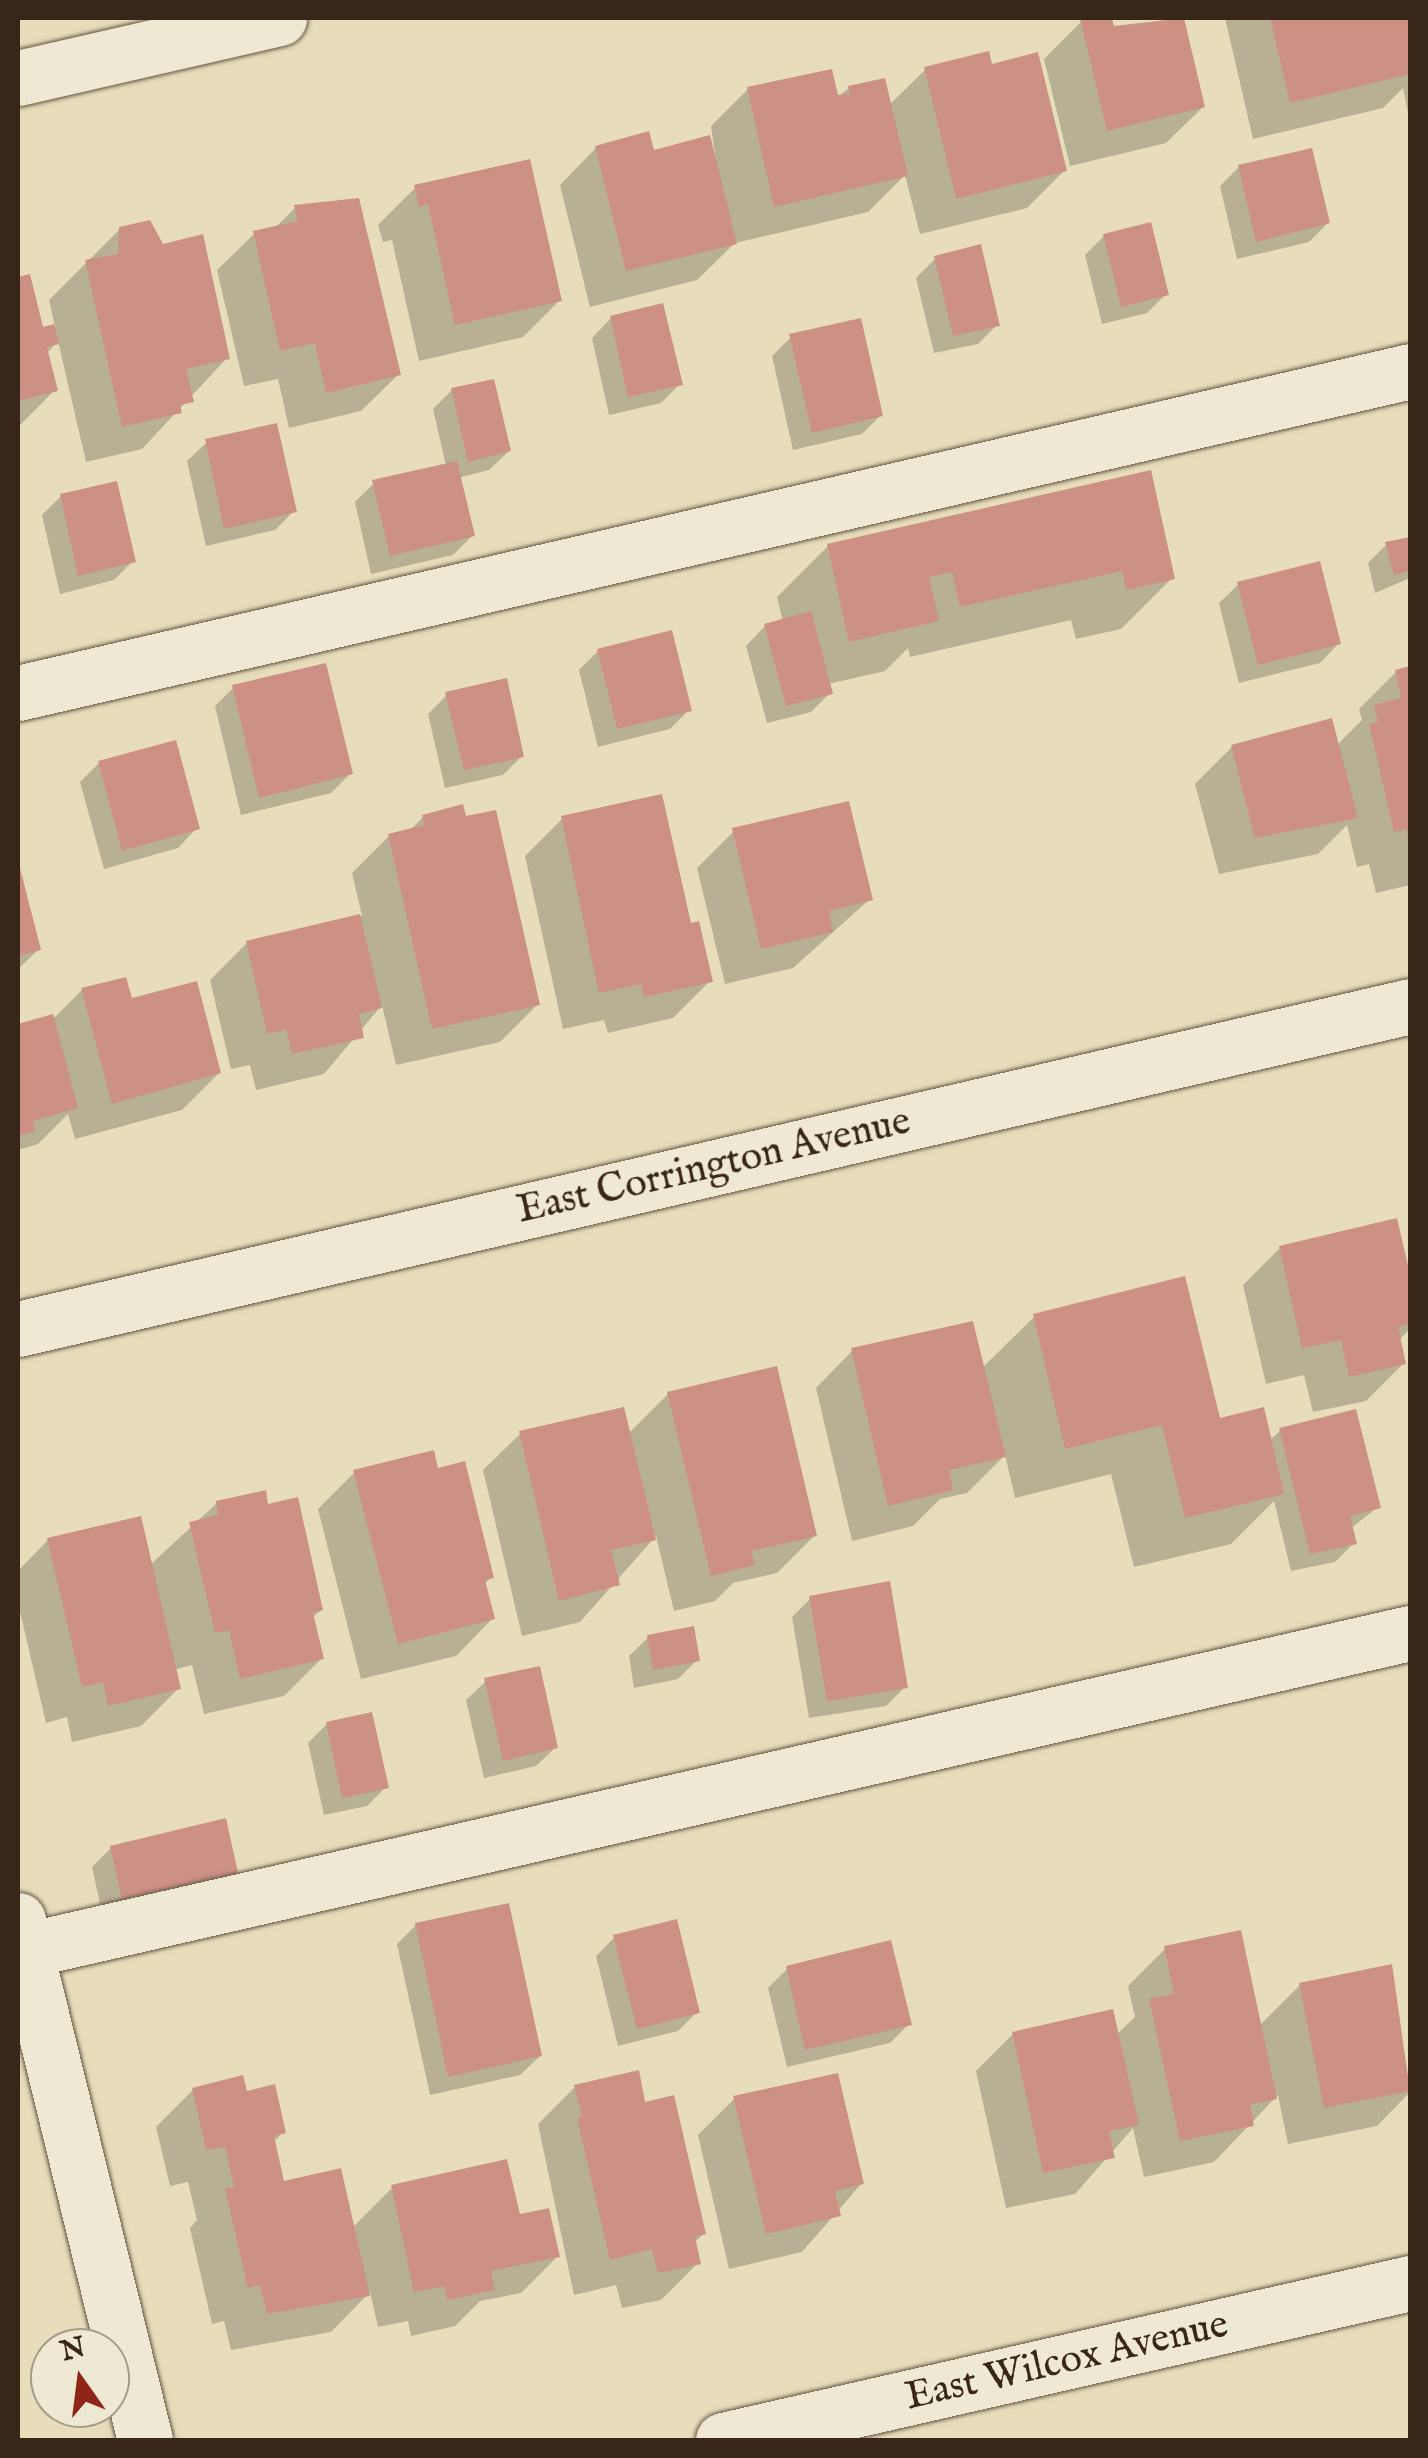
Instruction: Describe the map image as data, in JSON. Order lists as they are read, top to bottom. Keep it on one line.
{"streets":{"street":["East Corrington Avenue","East Wilcox Avenue"]},"north":"top"}
